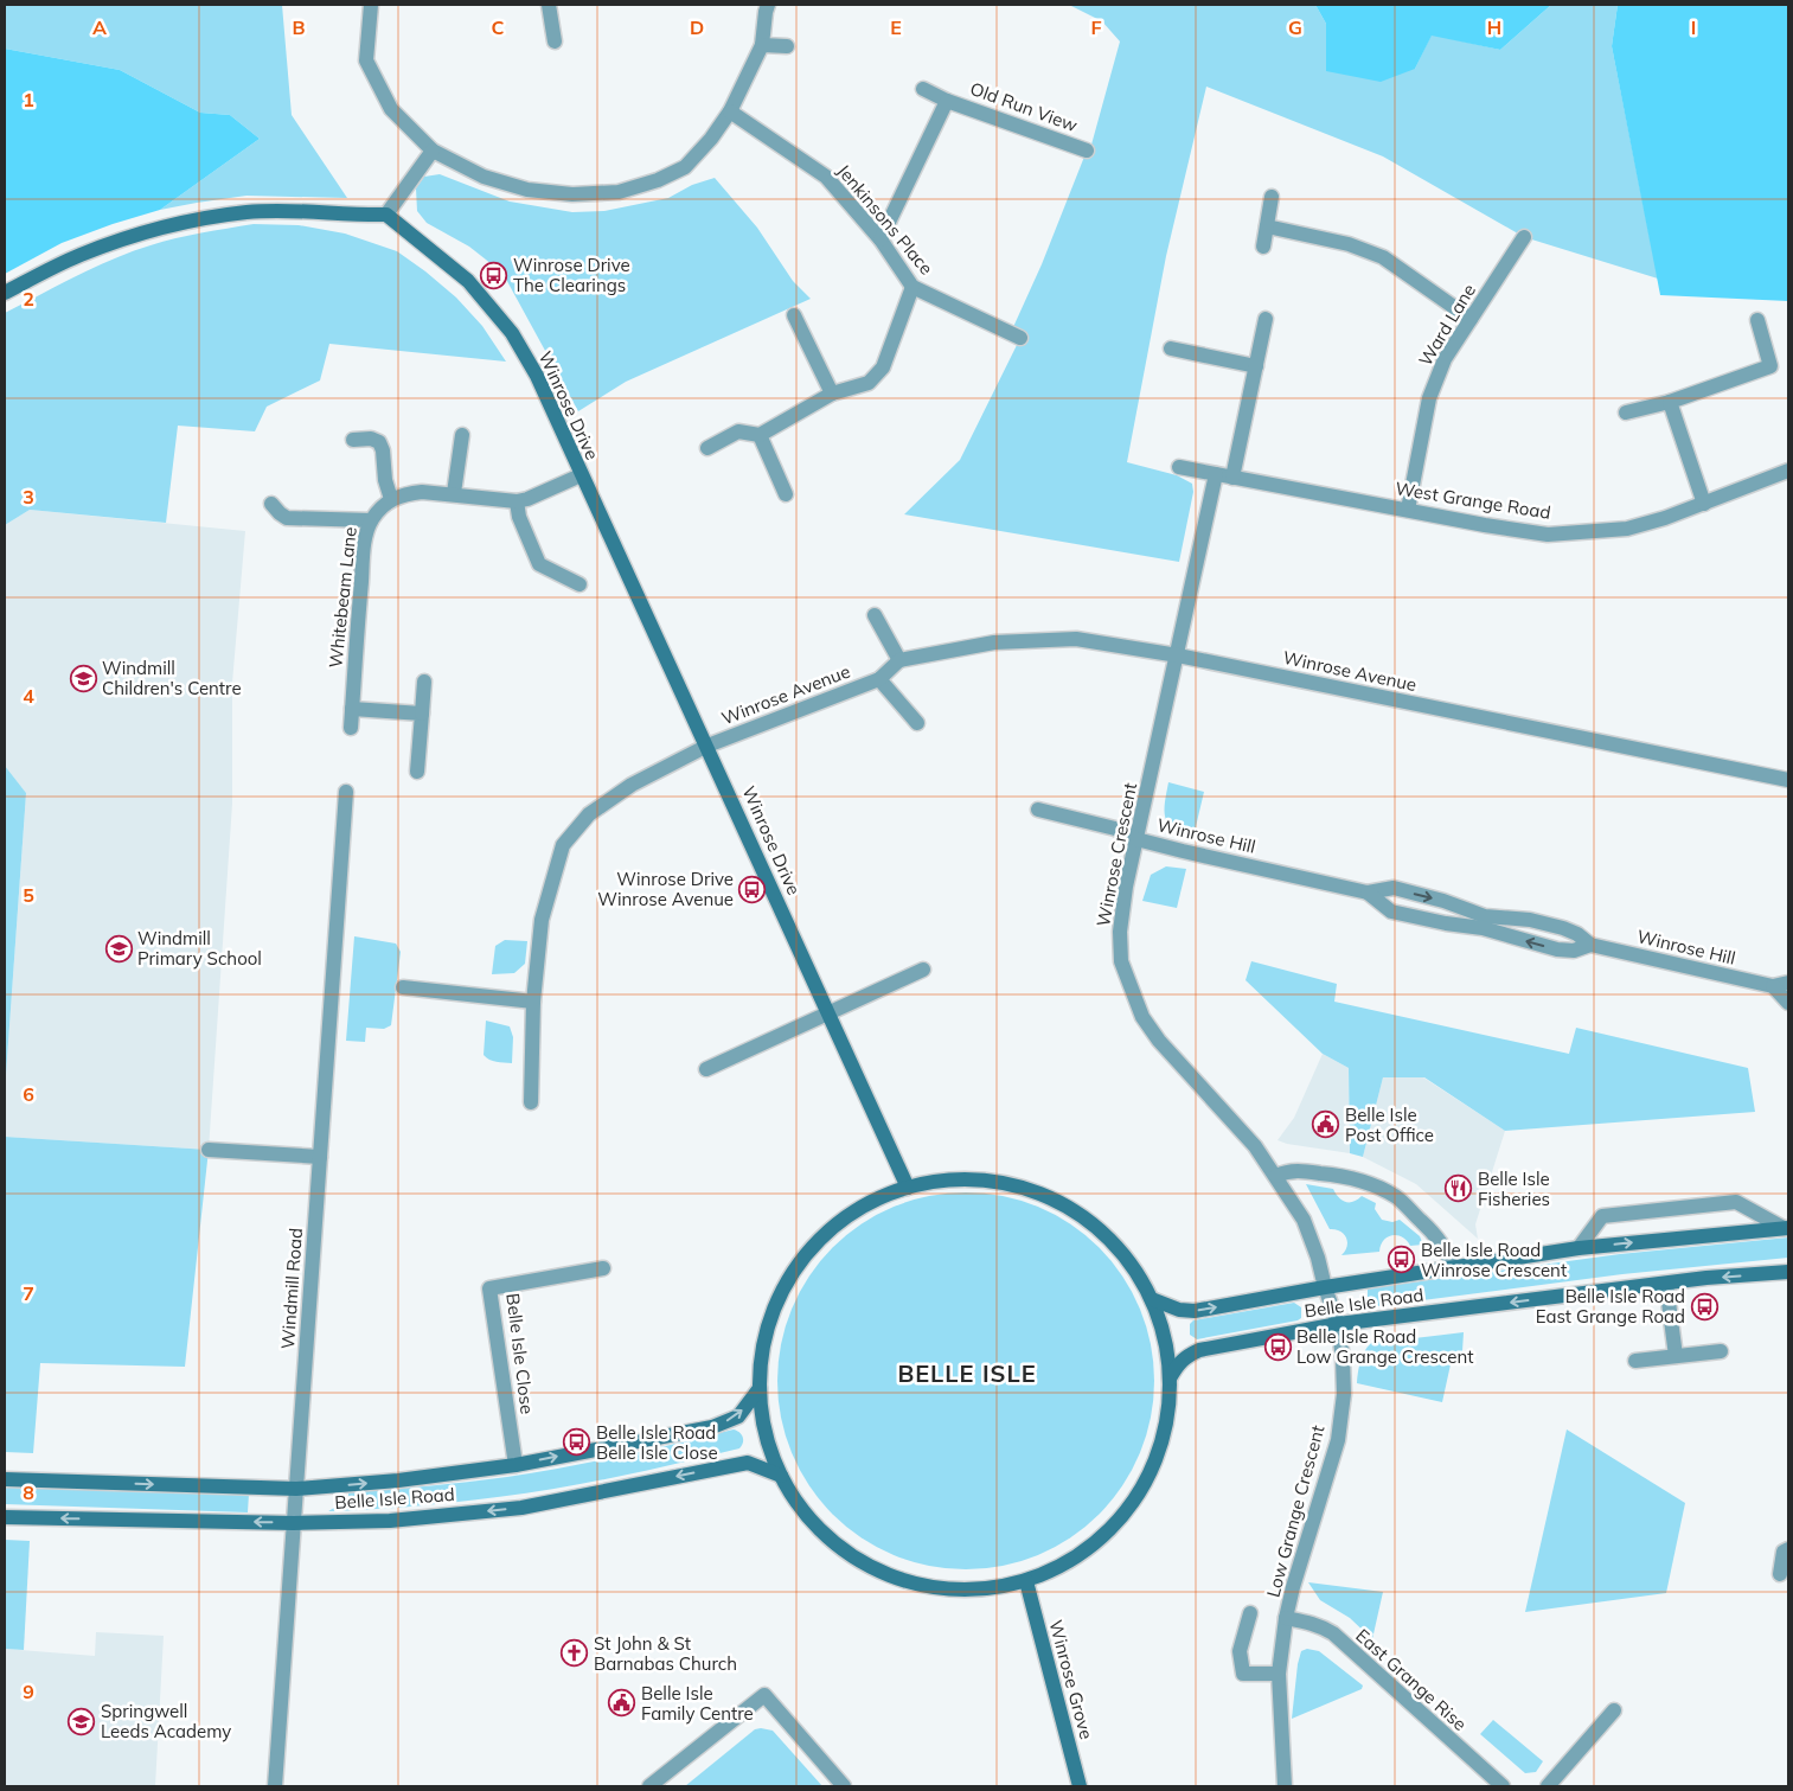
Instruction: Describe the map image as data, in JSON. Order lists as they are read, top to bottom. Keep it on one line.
{"streets":{"street":["Old Run View","Jenkinsons Place","Ward Lane","Winrose Drive","West Grange Road","Whitebeam Lane","Winrose Avenue","Winrose Hill","Winrose Crescent","Windmill Road","Belle Isle Road","Belle Isle Close","Low Grange Crescent","Winrose Grove","East Grange Rise"]},"crossings":[["Old Run View","Jenkinsons Place"],["Ward Lane","West Grange Road"],["Winrose Drive","Winrose Avenue"],["West Grange Road","Winrose Crescent"],["Winrose Avenue","Winrose Crescent"],["Winrose Hill","Winrose Crescent"],["Winrose Crescent","Belle Isle Road"],["Winrose Crescent","Low Grange Crescent"],["Windmill Road","Belle Isle Road"],["Belle Isle Road","Belle Isle Close"],["Belle Isle Road","Low Grange Crescent"],["Low Grange Crescent","East Grange Rise"]],"districts":["BELLE ISLE"],"places":{"bus stop":["Winrose Drive The Clearings","Winrose Drive Winrose Avenue","Belle Isle Road Winrose Crescent","Belle Isle Road East Grange Road","Belle Isle Road Low Grange Crescent","Belle Isle Road Belle Isle Close"],"school or university":["Windmill Children's Centre","Windmill Primary School","Springwell Leeds Academy"],"public building":["Belle Isle Post Office","Belle Isle Family Centre"],"restaurant":["Belle Isle Fisheries"],"church":["St John & St Barnabas Church"]},"grid":{"columns":["A","B","C","D","E","F","G","H","I"],"rows":["1","2","3","4","5","6","7","8","9"]}}
